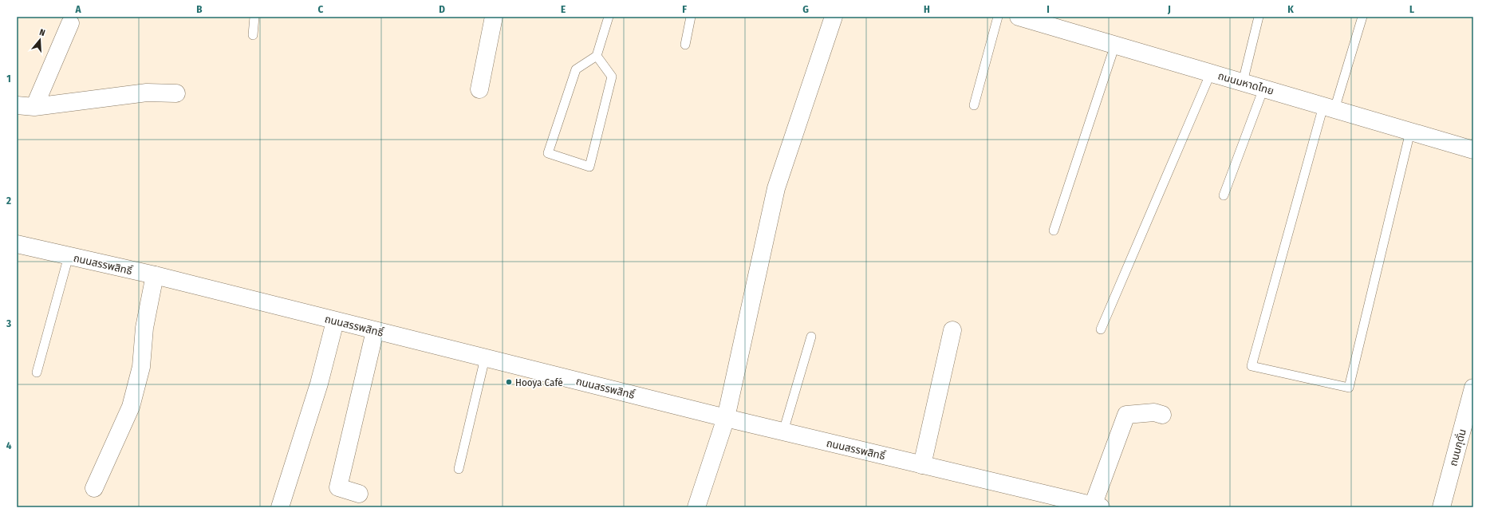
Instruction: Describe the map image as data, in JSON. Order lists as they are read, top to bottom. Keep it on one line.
{"streets":{"street":["ถนนมหาดไทย","ถนนสรรพสิทธิ์","ถนนกุดั่น"]},"places":["Hooya Café"],"north":"top","grid":{"columns":["A","B","C","D","E","F","G","H","I","J","K","L"],"rows":["1","2","3","4"]}}
